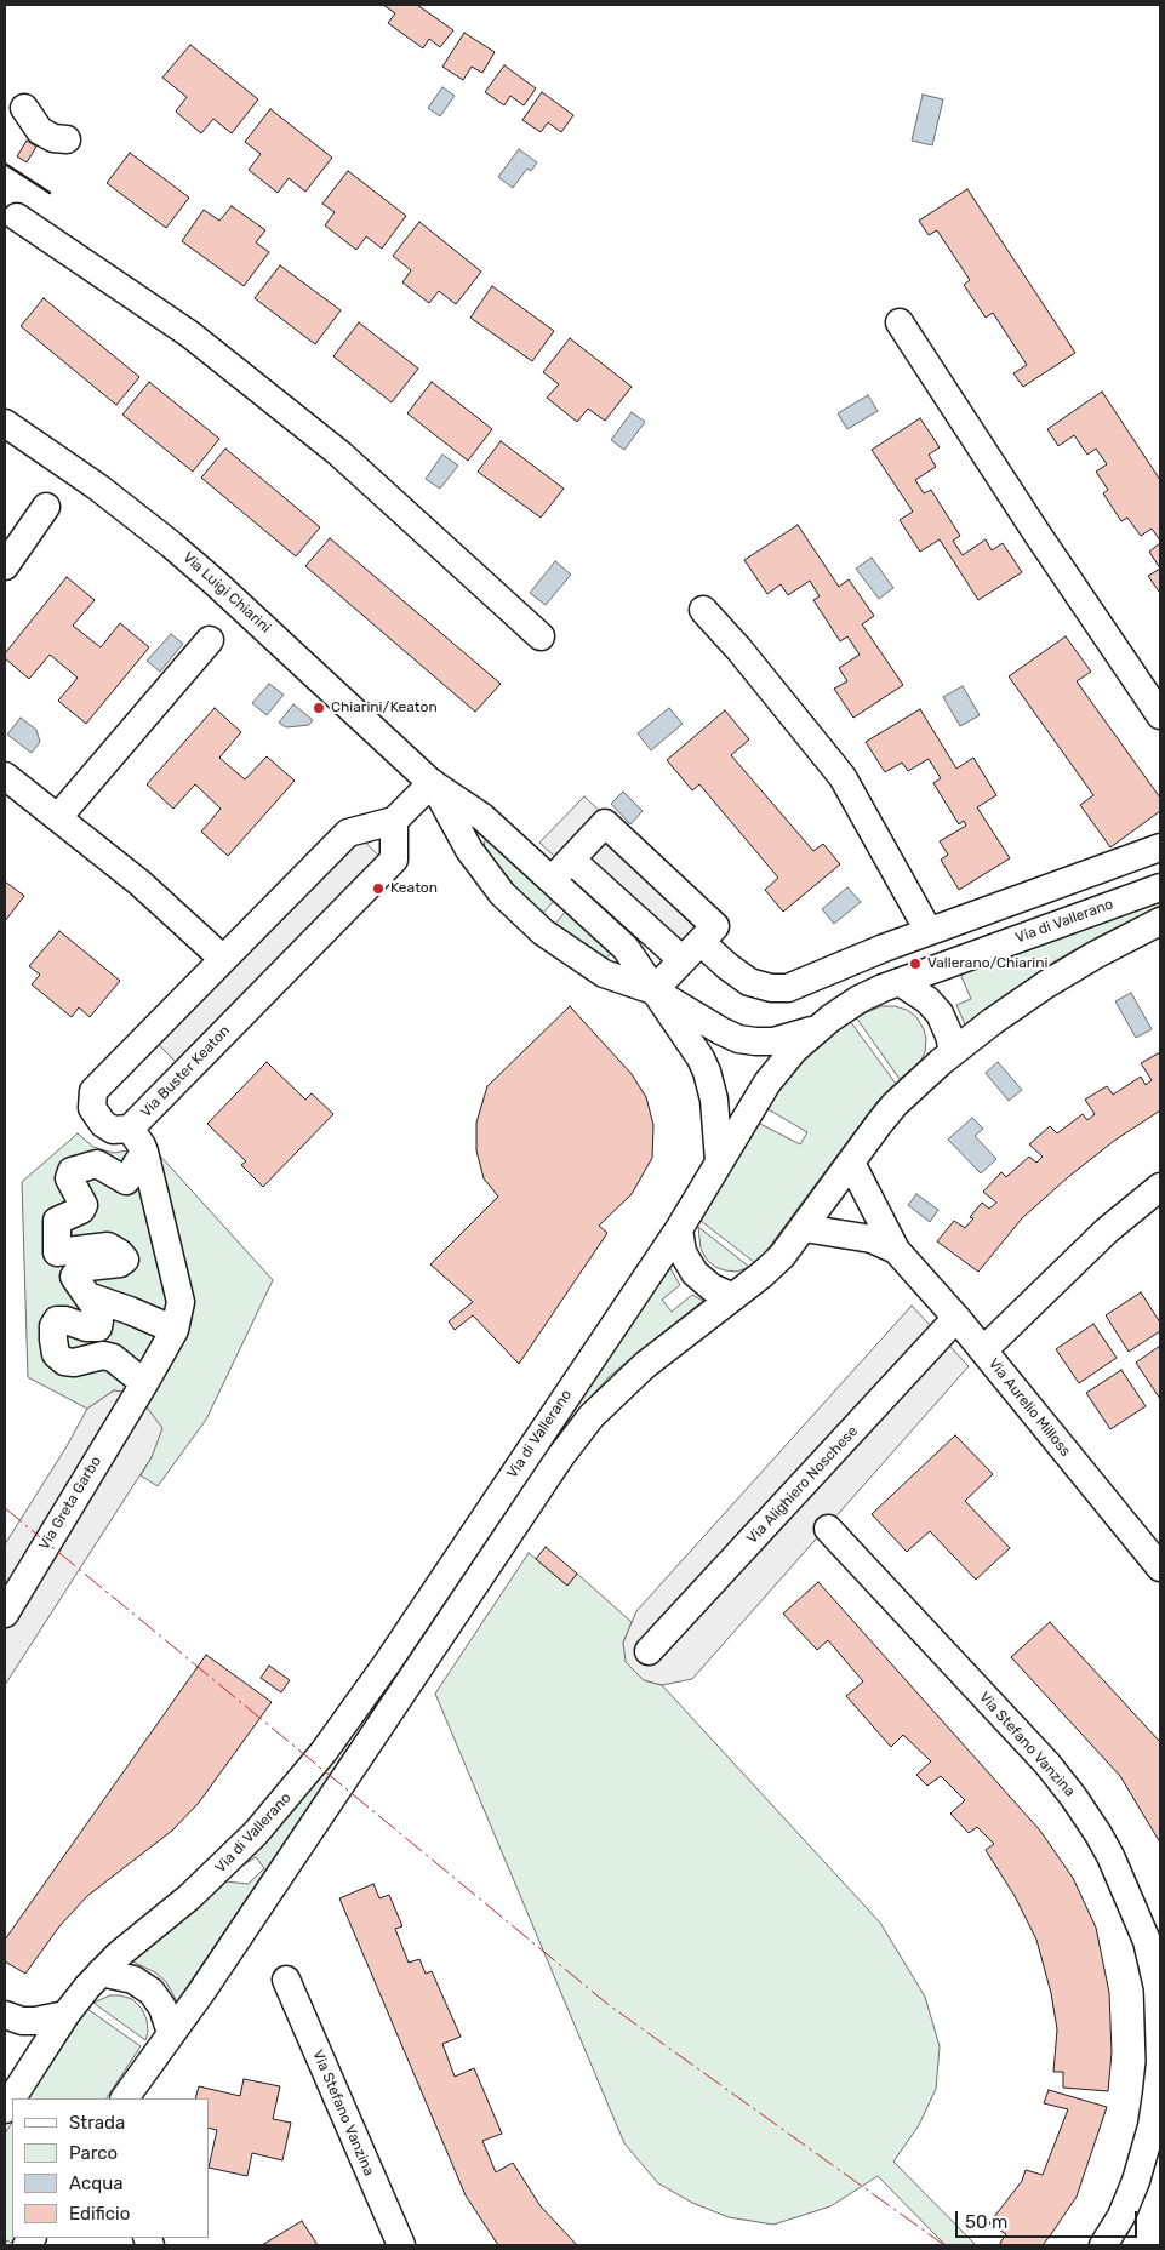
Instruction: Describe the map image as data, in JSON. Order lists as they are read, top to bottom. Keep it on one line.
{"streets":{"street":["Via Luigi Chiarini","Via di Vallerano","Via Buster Keaton","Via Aurelio Milloss","Via Alighiero Noschese","Via Greta Garbo","Via Stefano Vanzina"]},"crossings":[["Via Luigi Chiarini","Via di Vallerano"],["Via di Vallerano","Via Aurelio Milloss"],["Via Buster Keaton","Via Greta Garbo"],["Via Aurelio Milloss","Via Alighiero Noschese"]],"places":["Chiarini/Keaton","Keaton","Vallerano/Chiarini"],"legend":["Strada","Parco","Acqua","Edificio"],"scale_bar":"50 m"}
